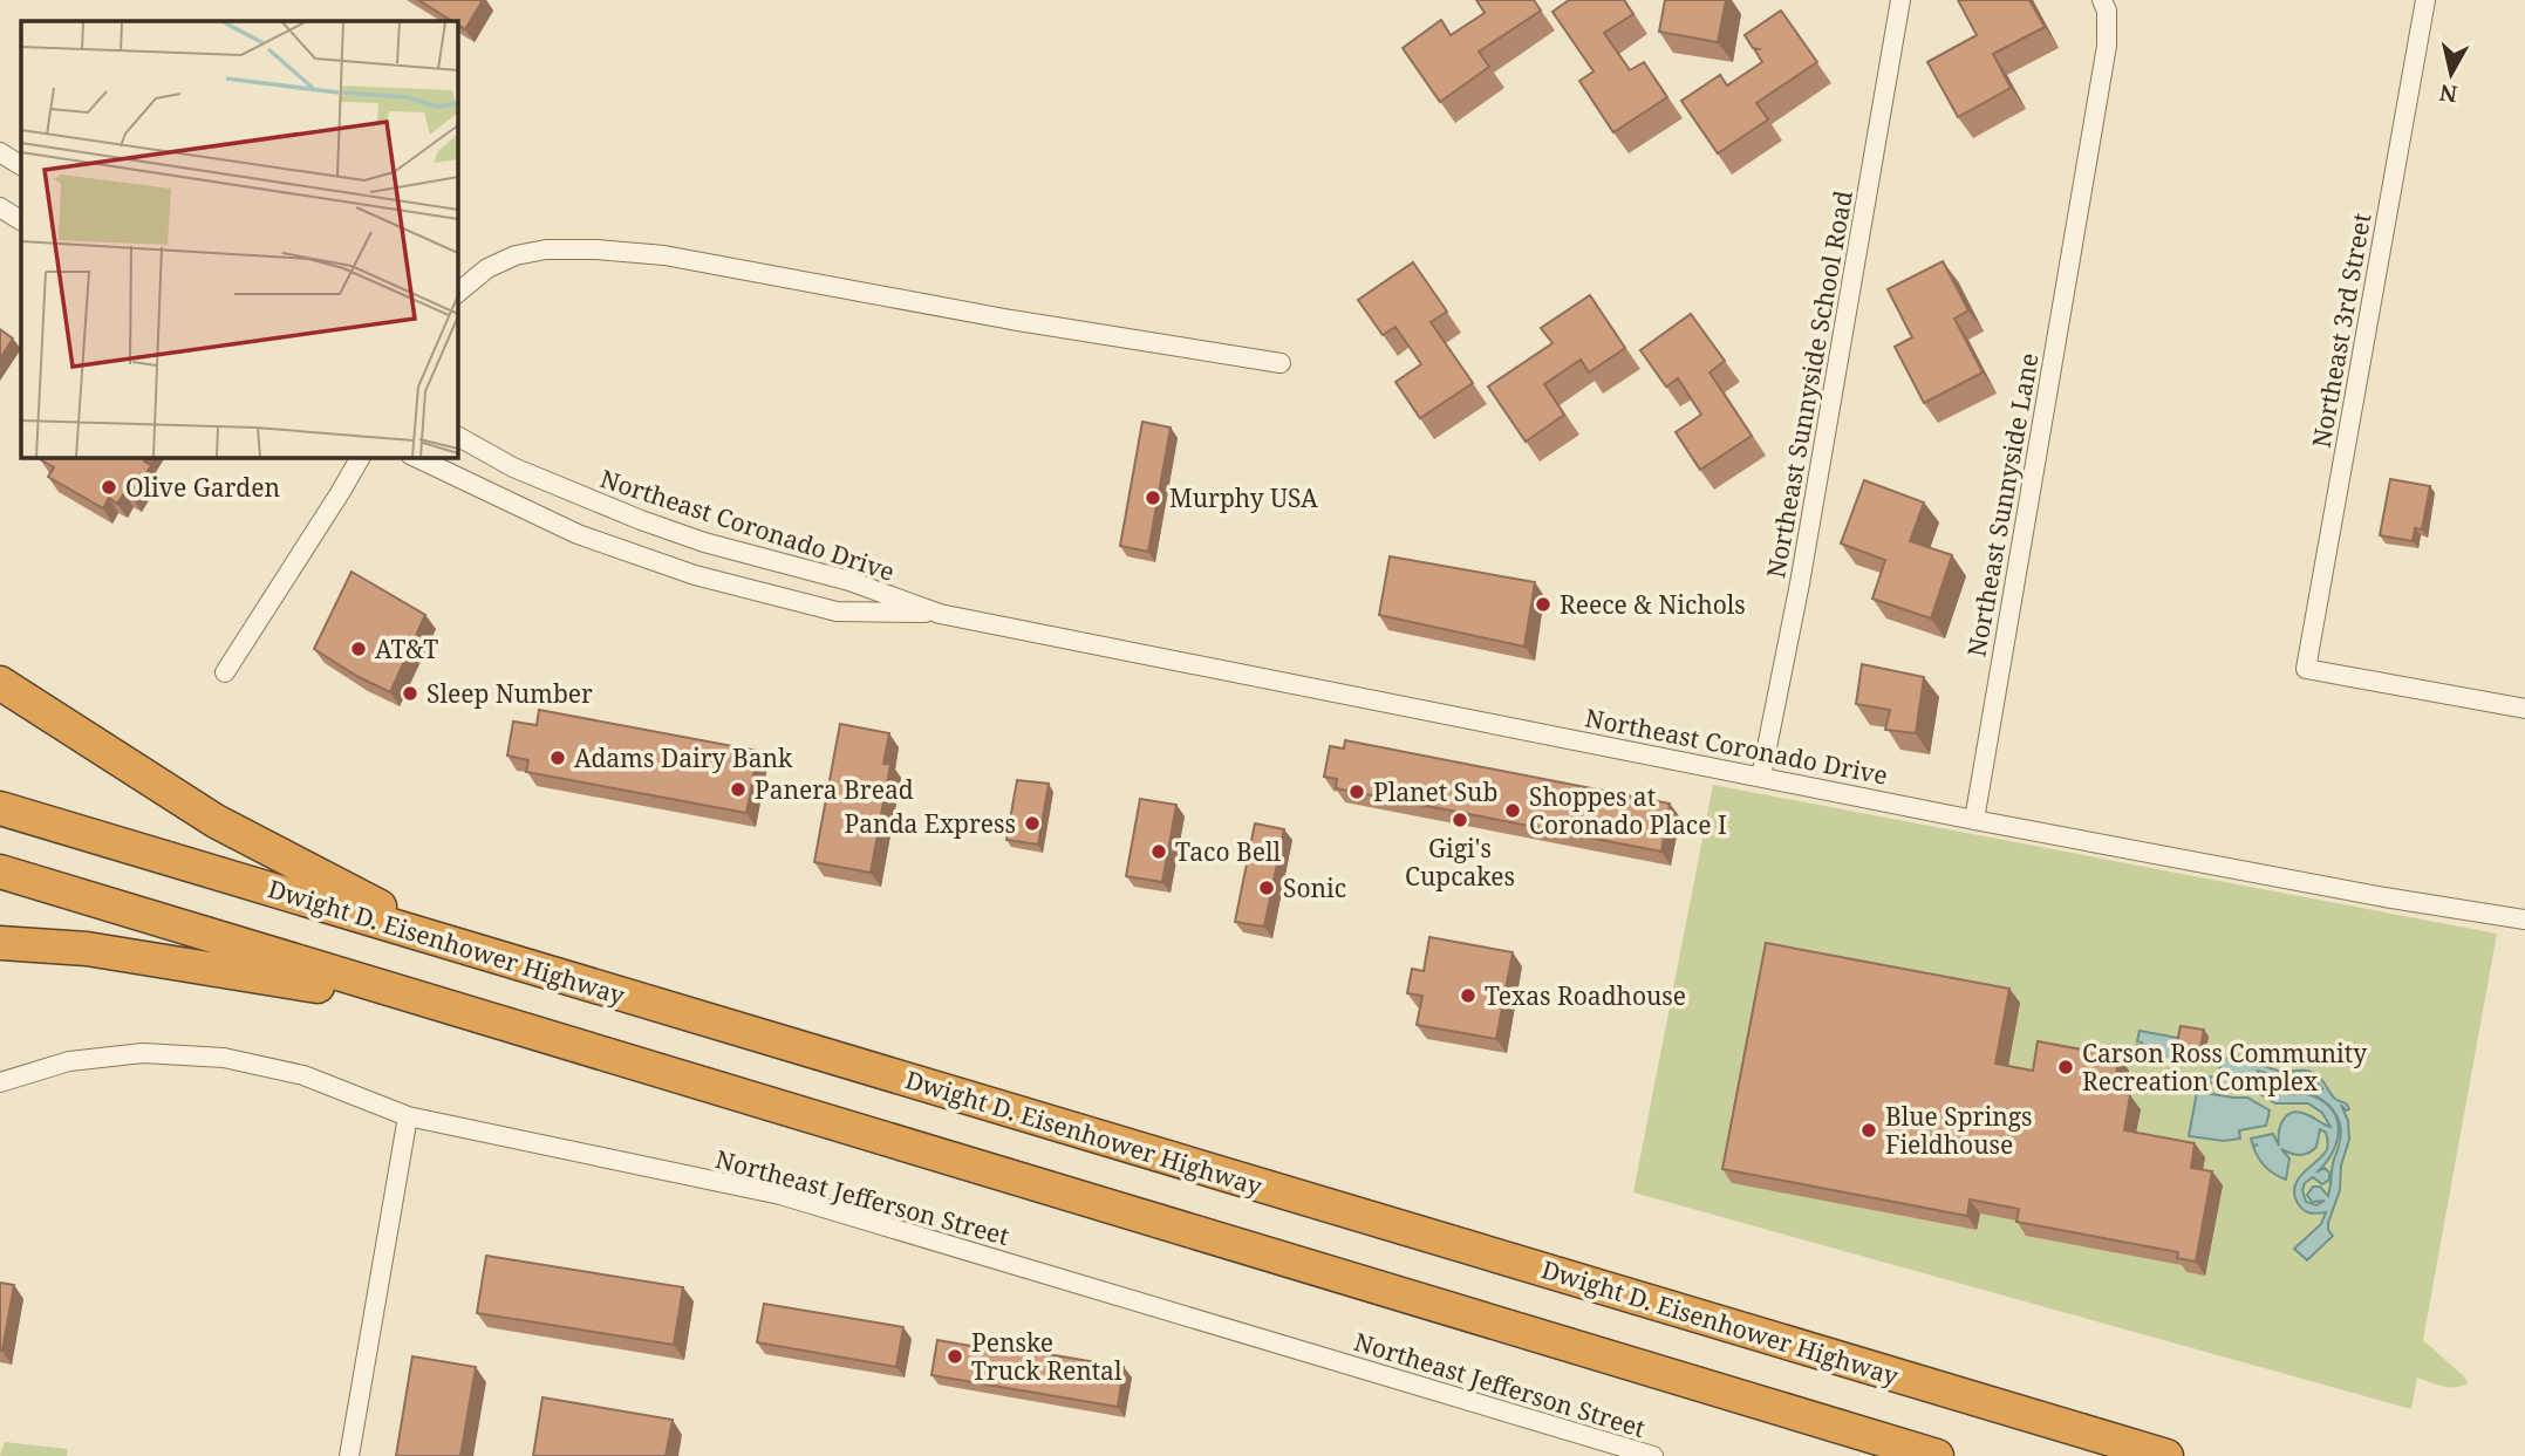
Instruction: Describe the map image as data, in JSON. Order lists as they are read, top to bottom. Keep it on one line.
{"streets":{"highway":["Dwight D. Eisenhower Highway"],"street":["Northeast 3rd Street","Northeast Sunnyside School Road","Northeast Sunnyside Lane","Northeast Coronado Drive","Northeast Jefferson Street"]},"crossings":[["Northeast Sunnyside School Road","Northeast Coronado Drive"],["Northeast Sunnyside Lane","Northeast Coronado Drive"]],"places":["Olive Garden","Murphy USA","Reece & Nichols","AT&T","Sleep Number","Adams Dairy Bank","Panera Bread","Planet Sub","Shoppes at Coronado Place I","Gigi's Cupcakes","Panda Express","Taco Bell","Sonic","Texas Roadhouse","Carson Ross Community Recreation Complex","Blue Springs Fieldhouse","Penske Truck Rental"],"north":"bottom"}
